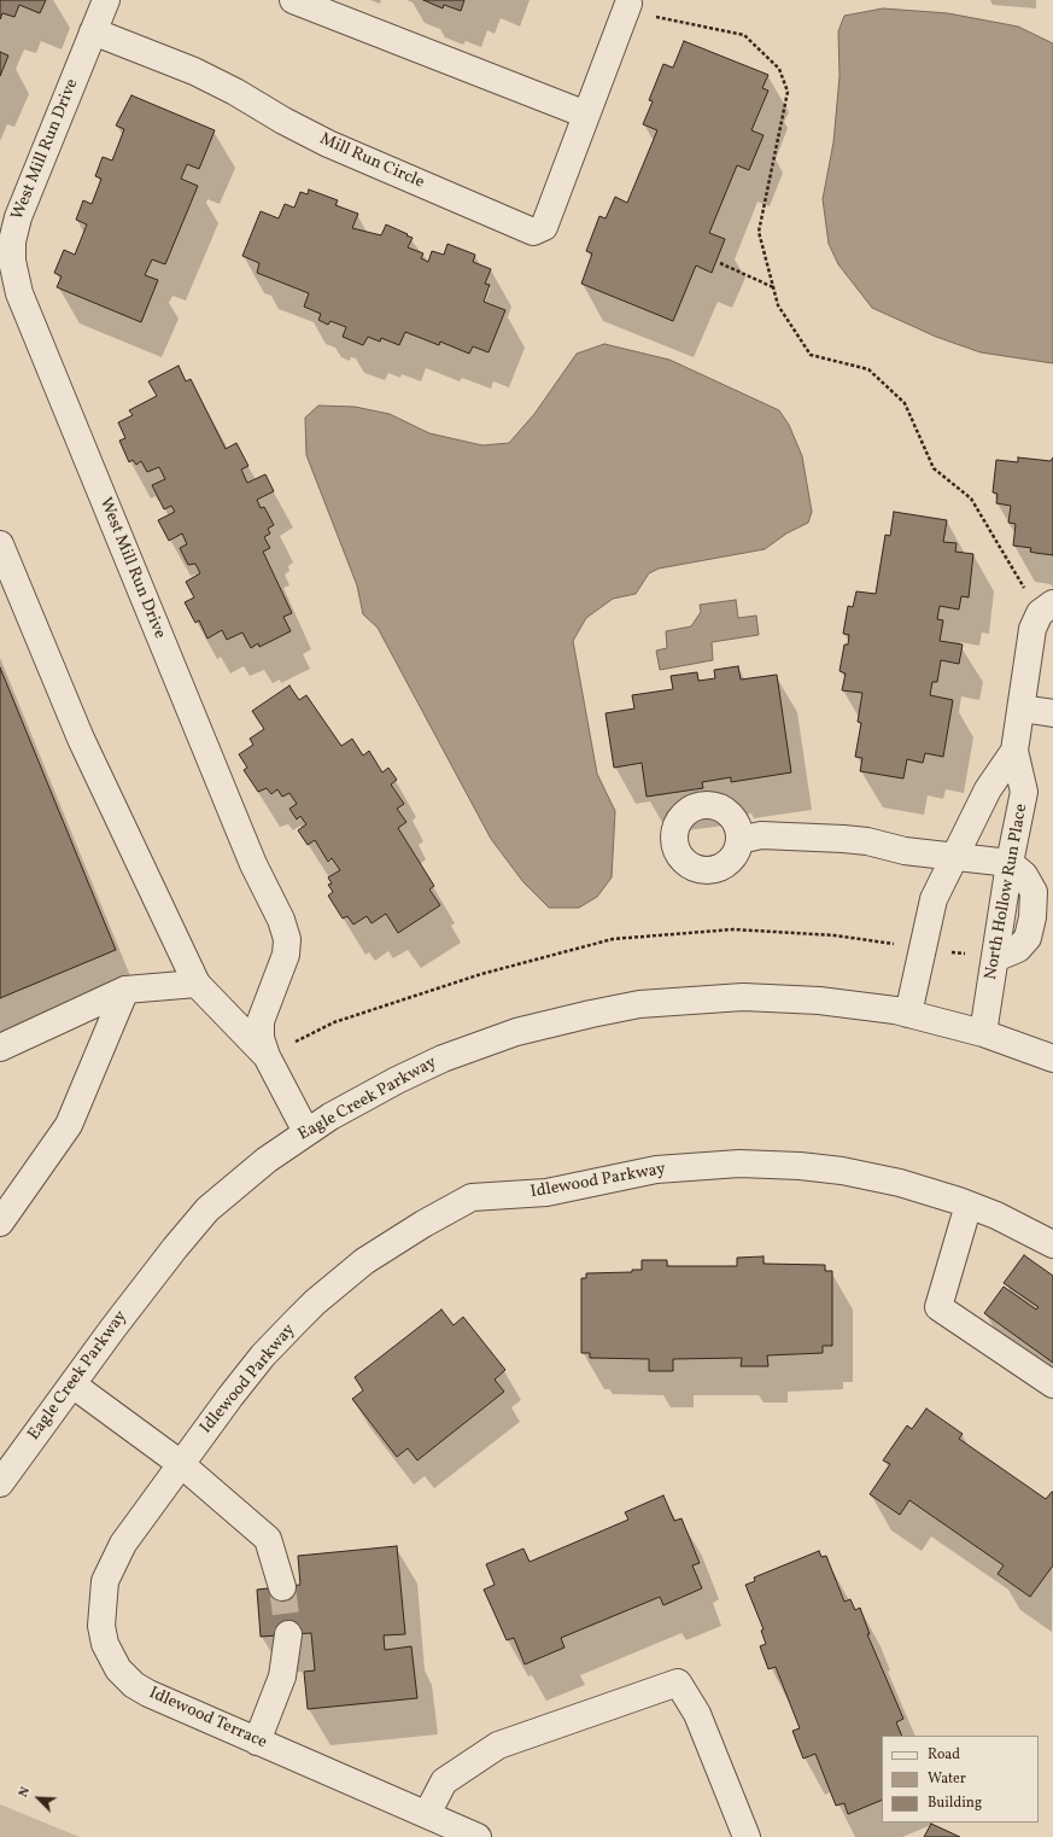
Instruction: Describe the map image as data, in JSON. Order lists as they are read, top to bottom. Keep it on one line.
{"streets":{"street":["West Mill Run Drive","Mill Run Circle","North Hollow Run Place","Eagle Creek Parkway","Idlewood Parkway","Idlewood Terrace"]},"crossings":[["West Mill Run Drive","Mill Run Circle"],["West Mill Run Drive","Eagle Creek Parkway"],["North Hollow Run Place","Eagle Creek Parkway"],["Idlewood Parkway","Idlewood Terrace"]],"legend":["Road","Water","Building"],"north":"top left"}
